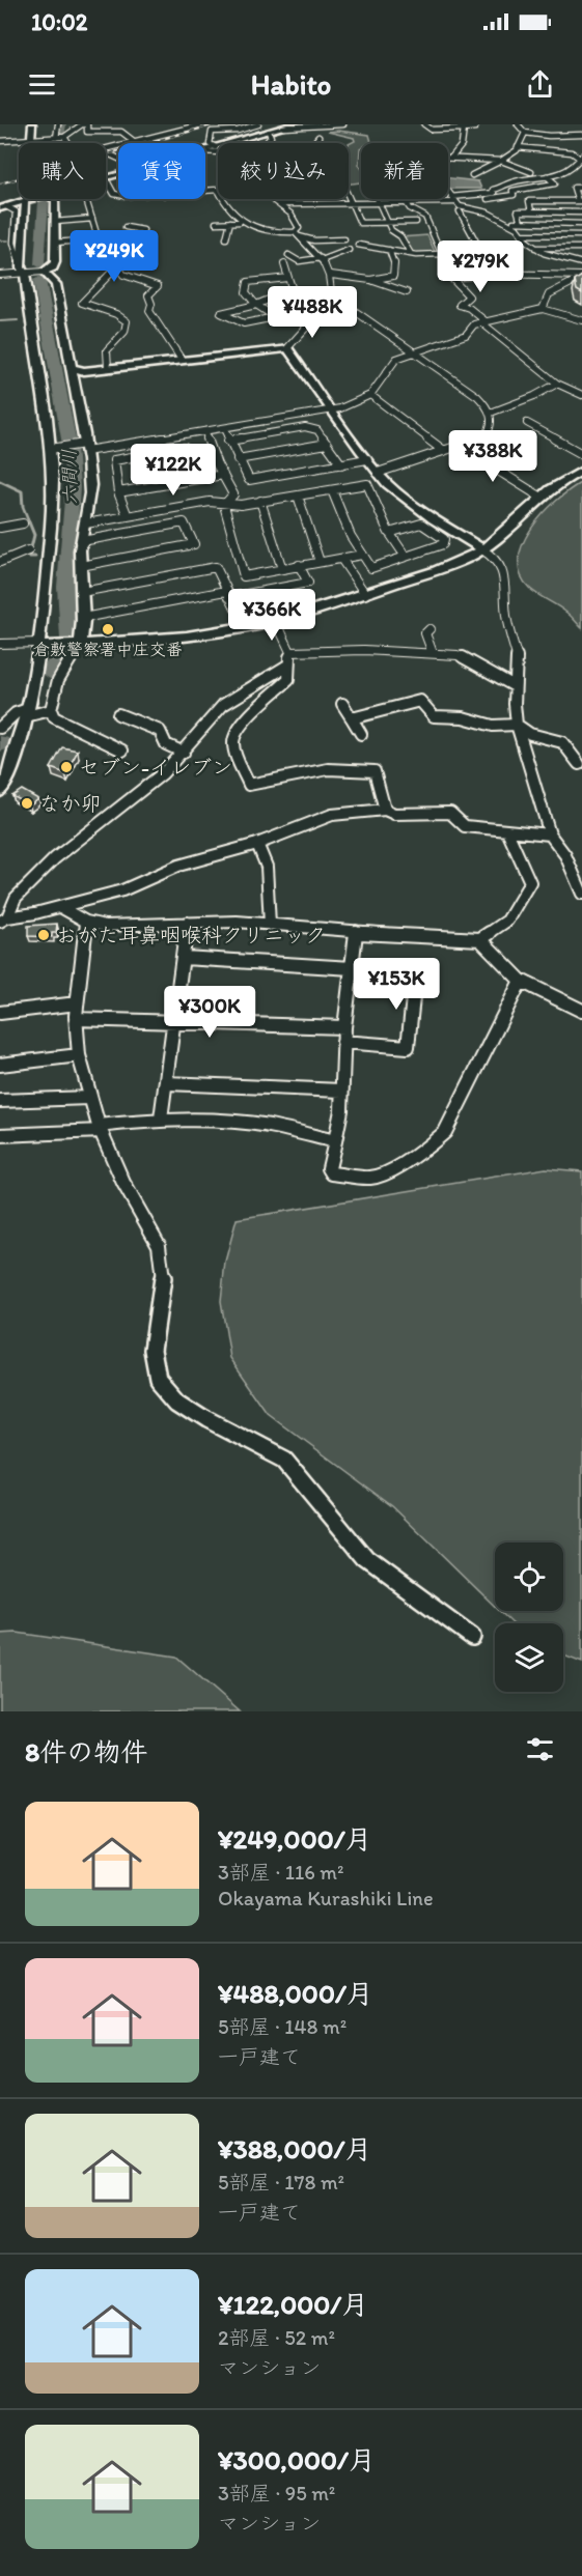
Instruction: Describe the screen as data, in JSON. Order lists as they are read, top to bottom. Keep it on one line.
{"water":["六間川"],"places":["倉敷警察署中庄交番","セブン-イレブン","なか卯","おがた耳鼻咽喉科クリニック"],"page":{"status":"10:02","header":"Habito","chip":["購入","賃貸","絞り込み","新着"],"price":["¥249K","¥279K","¥488K","¥388K","¥122K","¥366K","¥153K","¥300K"],"heading":"8件の物件","list":[{"name":"¥249,000/月","note":"3部屋 · 116 m² · Okayama Kurashiki Line"},{"name":"¥488,000/月","note":"5部屋 · 148 m² · 一戸建て"},{"name":"¥388,000/月","note":"5部屋 · 178 m² · 一戸建て"},{"name":"¥122,000/月","note":"2部屋 · 52 m² · マンション"},{"name":"¥300,000/月","note":"3部屋 · 95 m² · マンション"}]}}
